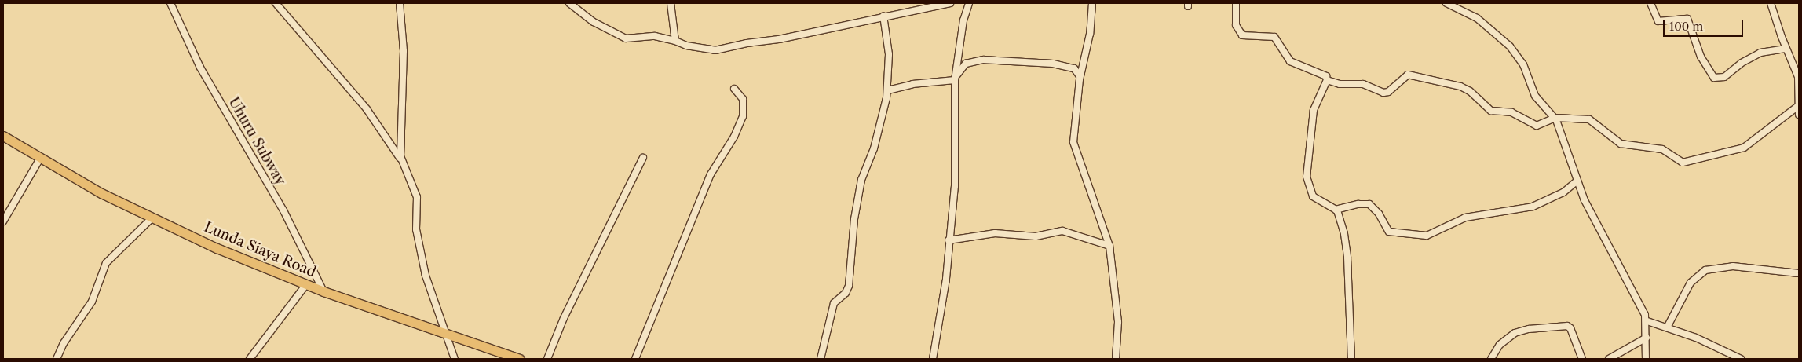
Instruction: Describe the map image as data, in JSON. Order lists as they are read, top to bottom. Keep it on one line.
{"streets":{"main road":["Lunda Siaya Road"],"street":["Uhuru Subway"]},"crossings":[["Uhuru Subway","Lunda Siaya Road"]],"scale_bar":"100 m"}
